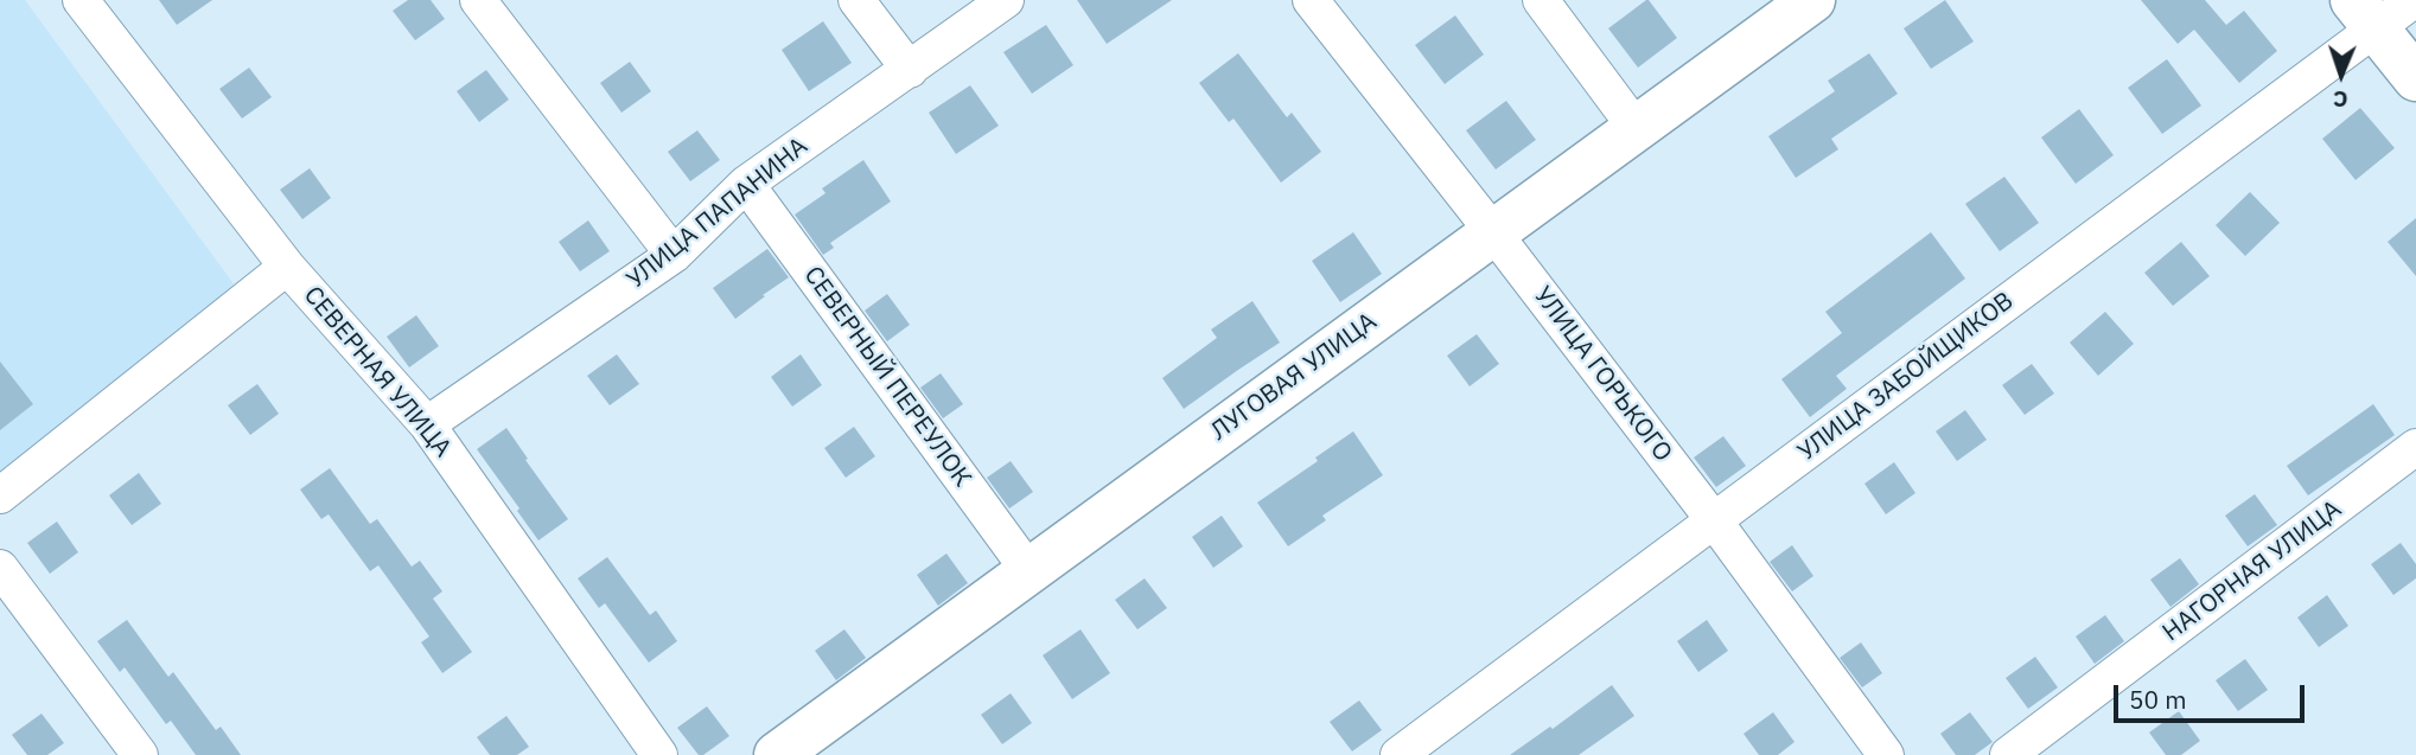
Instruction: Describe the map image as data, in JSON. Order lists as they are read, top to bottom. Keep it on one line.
{"streets":{"main road":["ЛУГОВАЯ УЛИЦА"],"street":["УЛИЦА ПАПАНИНА","СЕВЕРНАЯ УЛИЦА","УЛИЦА ГОРЬКОГО","СЕВЕРНЫЙ ПЕРЕУЛОК","УЛИЦА ЗАБОЙЩИКОВ","НАГОРНАЯ УЛИЦА"]},"crossings":[["УЛИЦА ПАПАНИНА","СЕВЕРНАЯ УЛИЦА"],["УЛИЦА ПАПАНИНА","СЕВЕРНЫЙ ПЕРЕУЛОК"],["УЛИЦА ГОРЬКОГО","ЛУГОВАЯ УЛИЦА"],["УЛИЦА ГОРЬКОГО","УЛИЦА ЗАБОЙЩИКОВ"],["СЕВЕРНЫЙ ПЕРЕУЛОК","ЛУГОВАЯ УЛИЦА"]],"scale_bar":"50 m","north":"bottom"}
